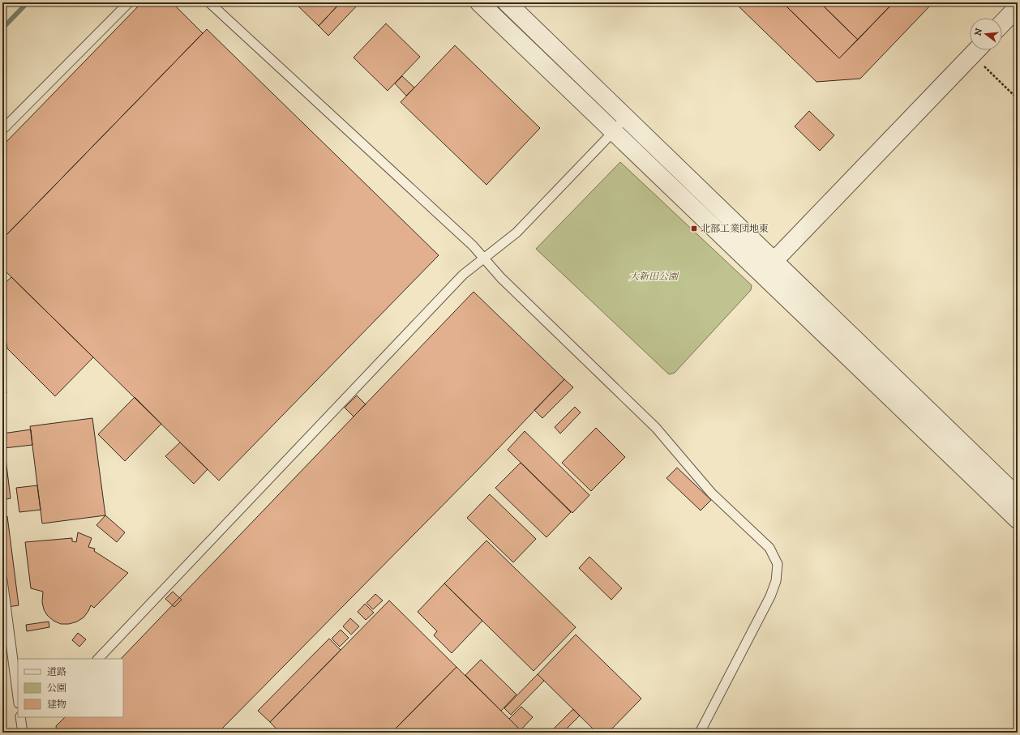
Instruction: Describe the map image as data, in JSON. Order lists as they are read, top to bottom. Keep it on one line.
{"parks":["大新田公園"],"places":{"transit":["北部工業団地東"]},"legend":["道路","公園","建物"],"north":"left"}
